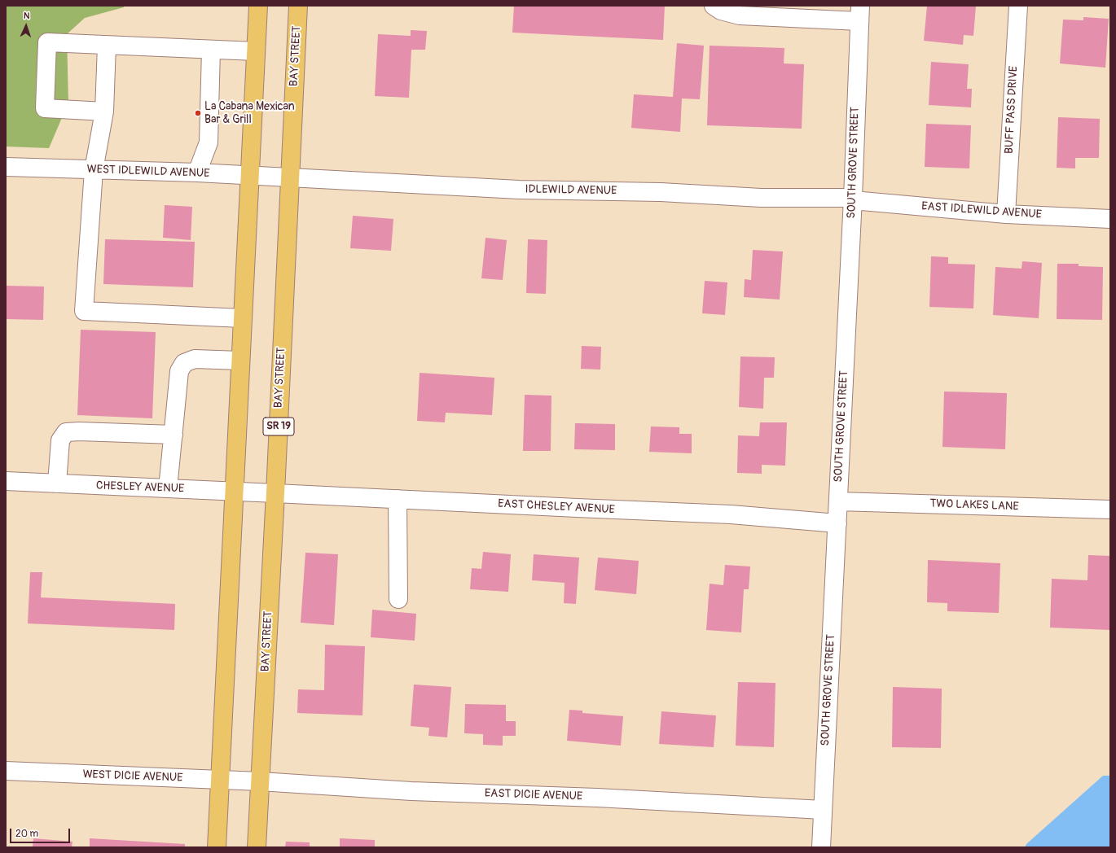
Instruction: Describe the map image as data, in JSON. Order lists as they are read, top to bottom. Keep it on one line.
{"streets":{"main road":["BAY STREET","SR 19"],"street":["BUFF PASS DRIVE","SOUTH GROVE STREET","WEST IDLEWILD AVENUE","IDLEWILD AVENUE","EAST IDLEWILD AVENUE","CHESLEY AVENUE","TWO LAKES LANE","EAST CHESLEY AVENUE","WEST DICIE AVENUE","EAST DICIE AVENUE"]},"crossings":[["BAY STREET","WEST IDLEWILD AVENUE"],["BAY STREET","IDLEWILD AVENUE"],["BAY STREET","CHESLEY AVENUE"],["BAY STREET","EAST CHESLEY AVENUE"],["BAY STREET","WEST DICIE AVENUE"],["BAY STREET","EAST DICIE AVENUE"],["BUFF PASS DRIVE","EAST IDLEWILD AVENUE"],["SOUTH GROVE STREET","IDLEWILD AVENUE"],["SOUTH GROVE STREET","EAST IDLEWILD AVENUE"],["SOUTH GROVE STREET","TWO LAKES LANE"],["SOUTH GROVE STREET","EAST CHESLEY AVENUE"],["SOUTH GROVE STREET","EAST DICIE AVENUE"],["WEST IDLEWILD AVENUE","IDLEWILD AVENUE"],["IDLEWILD AVENUE","EAST IDLEWILD AVENUE"],["CHESLEY AVENUE","EAST CHESLEY AVENUE"],["WEST DICIE AVENUE","EAST DICIE AVENUE"]],"places":["La Cabana Mexican Bar & Grill"],"scale_bar":"20 m","north":"top"}
